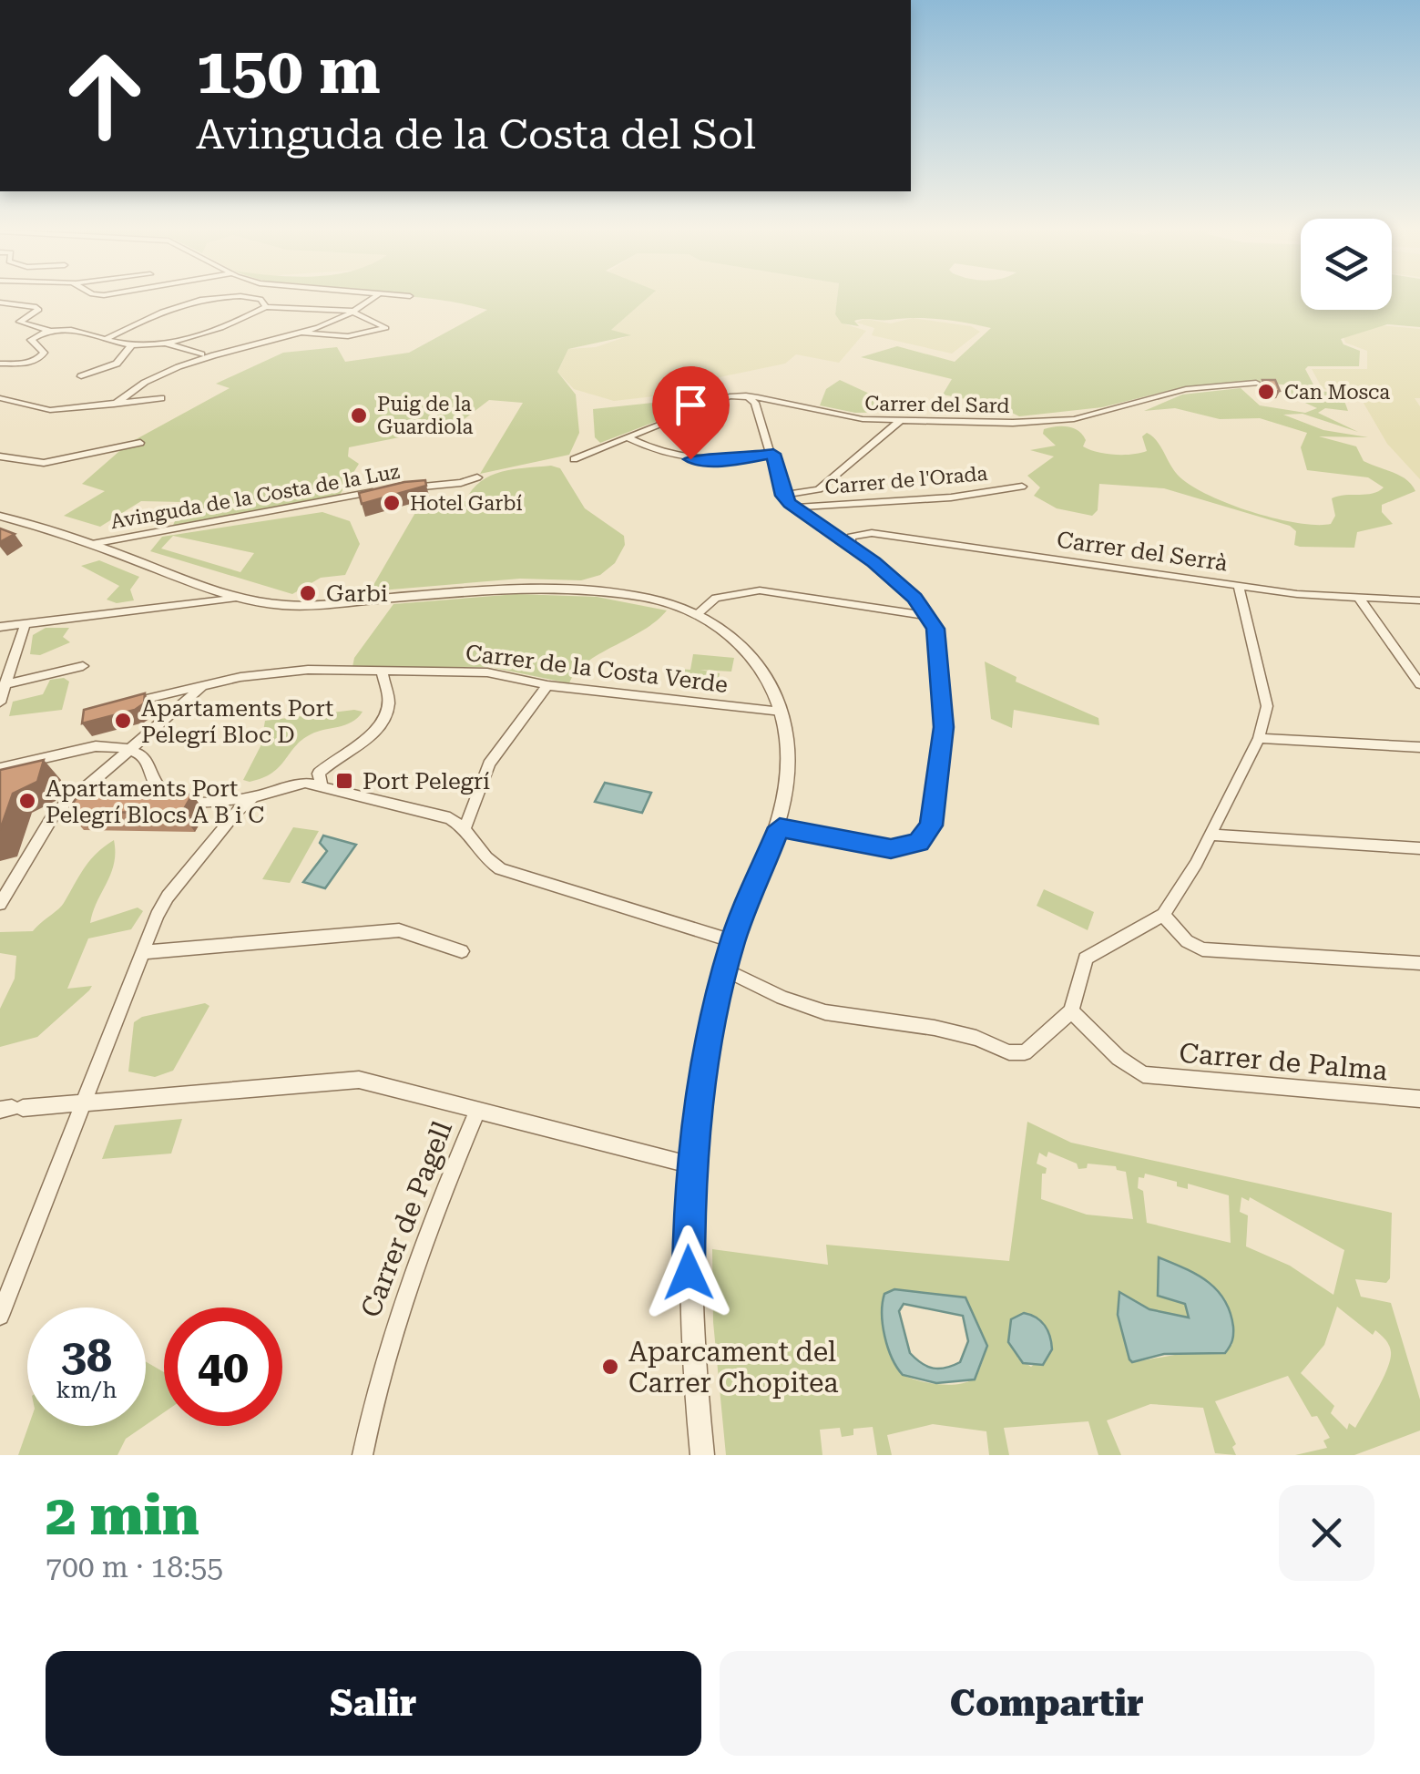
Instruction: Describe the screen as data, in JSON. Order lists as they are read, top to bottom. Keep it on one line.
{"streets":{"street":["Carrer del Sard","Carrer de l'Orada","Avinguda de la Costa de la Luz","Carrer del Serrà","Carrer de la Costa Verde","Carrer de Palma","Carrer de Pagell"]},"places":{"other":["Can Mosca","Puig de la Guardiola","Hotel Garbí","Garbi","Apartaments Port Pelegrí Bloc D","Apartaments Port Pelegrí Blocs A B i C","Aparcament del Carrer Chopitea"],"transit":["Port Pelegrí"]},"page":{"turn":["150 m","Avinguda de la Costa del Sol"],"speed":"38 km/h","limit":"40","heading":["2 min","700 m · 18:55"],"buttons":["Salir","Compartir"]}}
